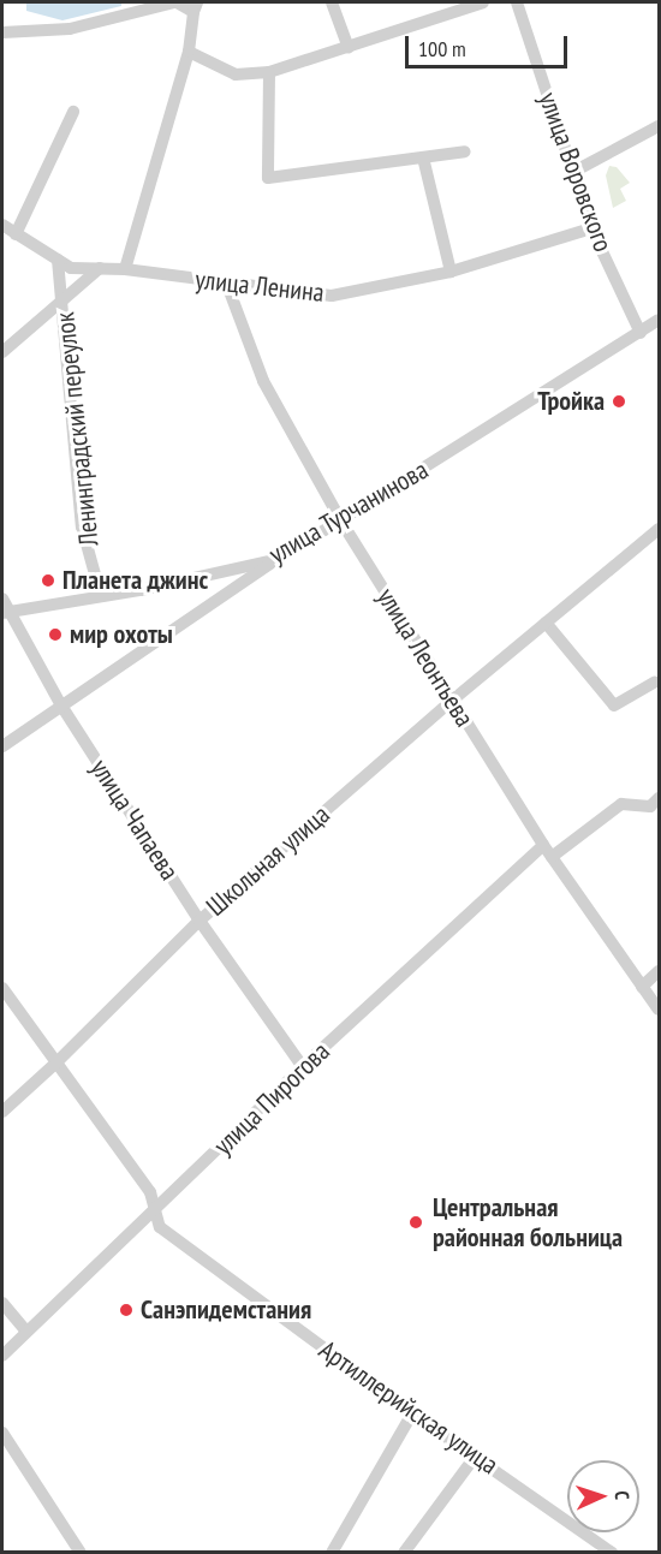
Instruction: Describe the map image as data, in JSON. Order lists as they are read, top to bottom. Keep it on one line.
{"streets":{"street":["улица Воровского","улица Ленина","Ленинградский переулок","улица Турчанинова","улица Леонтьева","улица Чапаева","Школьная улица","улица Пирогова","Артиллерийская улица"]},"crossings":[["улица Воровского","улица Ленина"],["улица Воровского","улица Турчанинова"],["улица Ленина","Ленинградский переулок"],["улица Ленина","улица Леонтьева"],["Ленинградский переулок","улица Турчанинова"],["улица Турчанинова","улица Леонтьева"],["улица Турчанинова","улица Чапаева"],["улица Леонтьева","Школьная улица"],["улица Леонтьева","улица Пирогова"],["улица Чапаева","Школьная улица"],["улица Чапаева","улица Пирогова"],["Школьная улица","Артиллерийская улица"],["улица Пирогова","Артиллерийская улица"]],"places":["Тройка","Планета джинс","мир охоты","Центральная районная больница","Санэпидемстания"],"scale_bar":"100 m","north":"right"}
